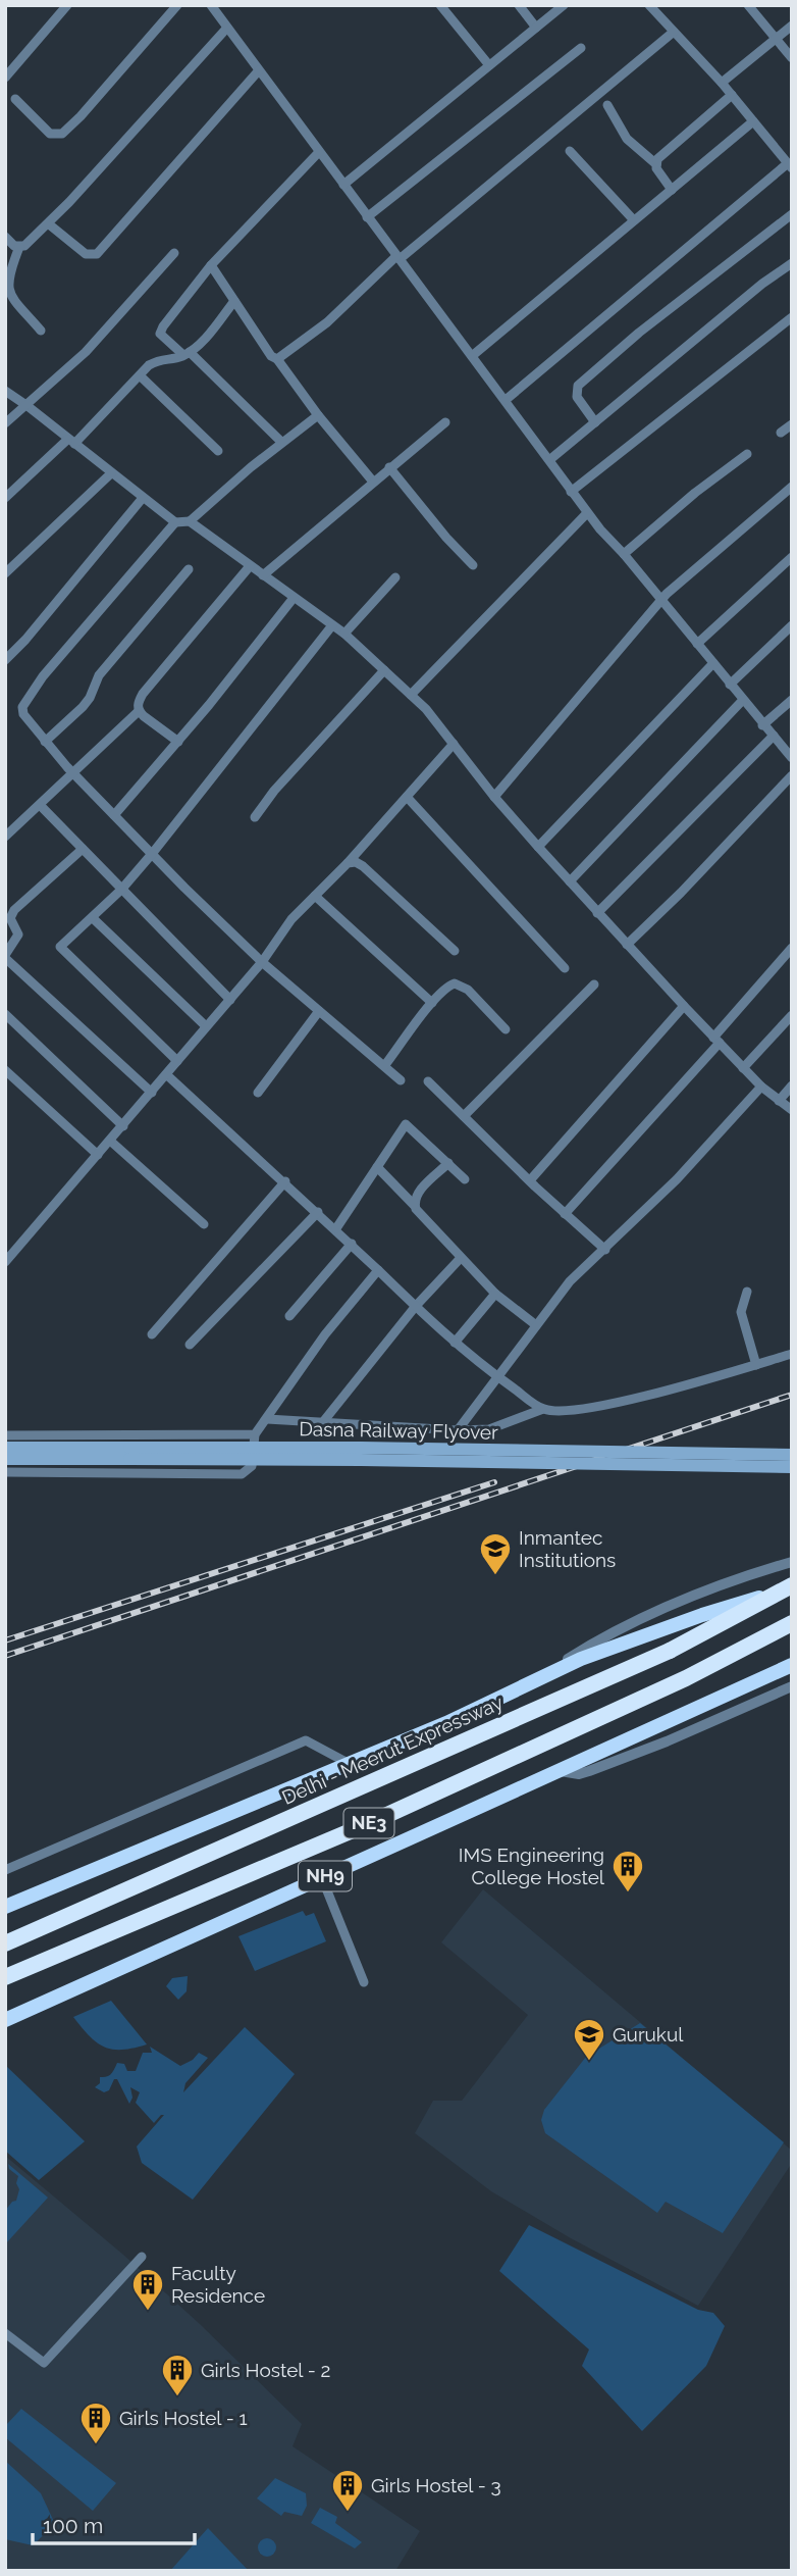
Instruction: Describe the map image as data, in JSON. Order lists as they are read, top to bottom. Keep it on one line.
{"streets":{"highway":["Delhi - Meerut Expressway","NE3","NH9"],"main road":["Dasna Railway Flyover"]},"places":{"school or university":["Inmantec Institutions","Gurukul"],"building":["IMS Engineering College Hostel","Faculty Residence","Girls Hostel - 2","Girls Hostel - 1","Girls Hostel - 3"]},"scale_bar":"100 m"}
